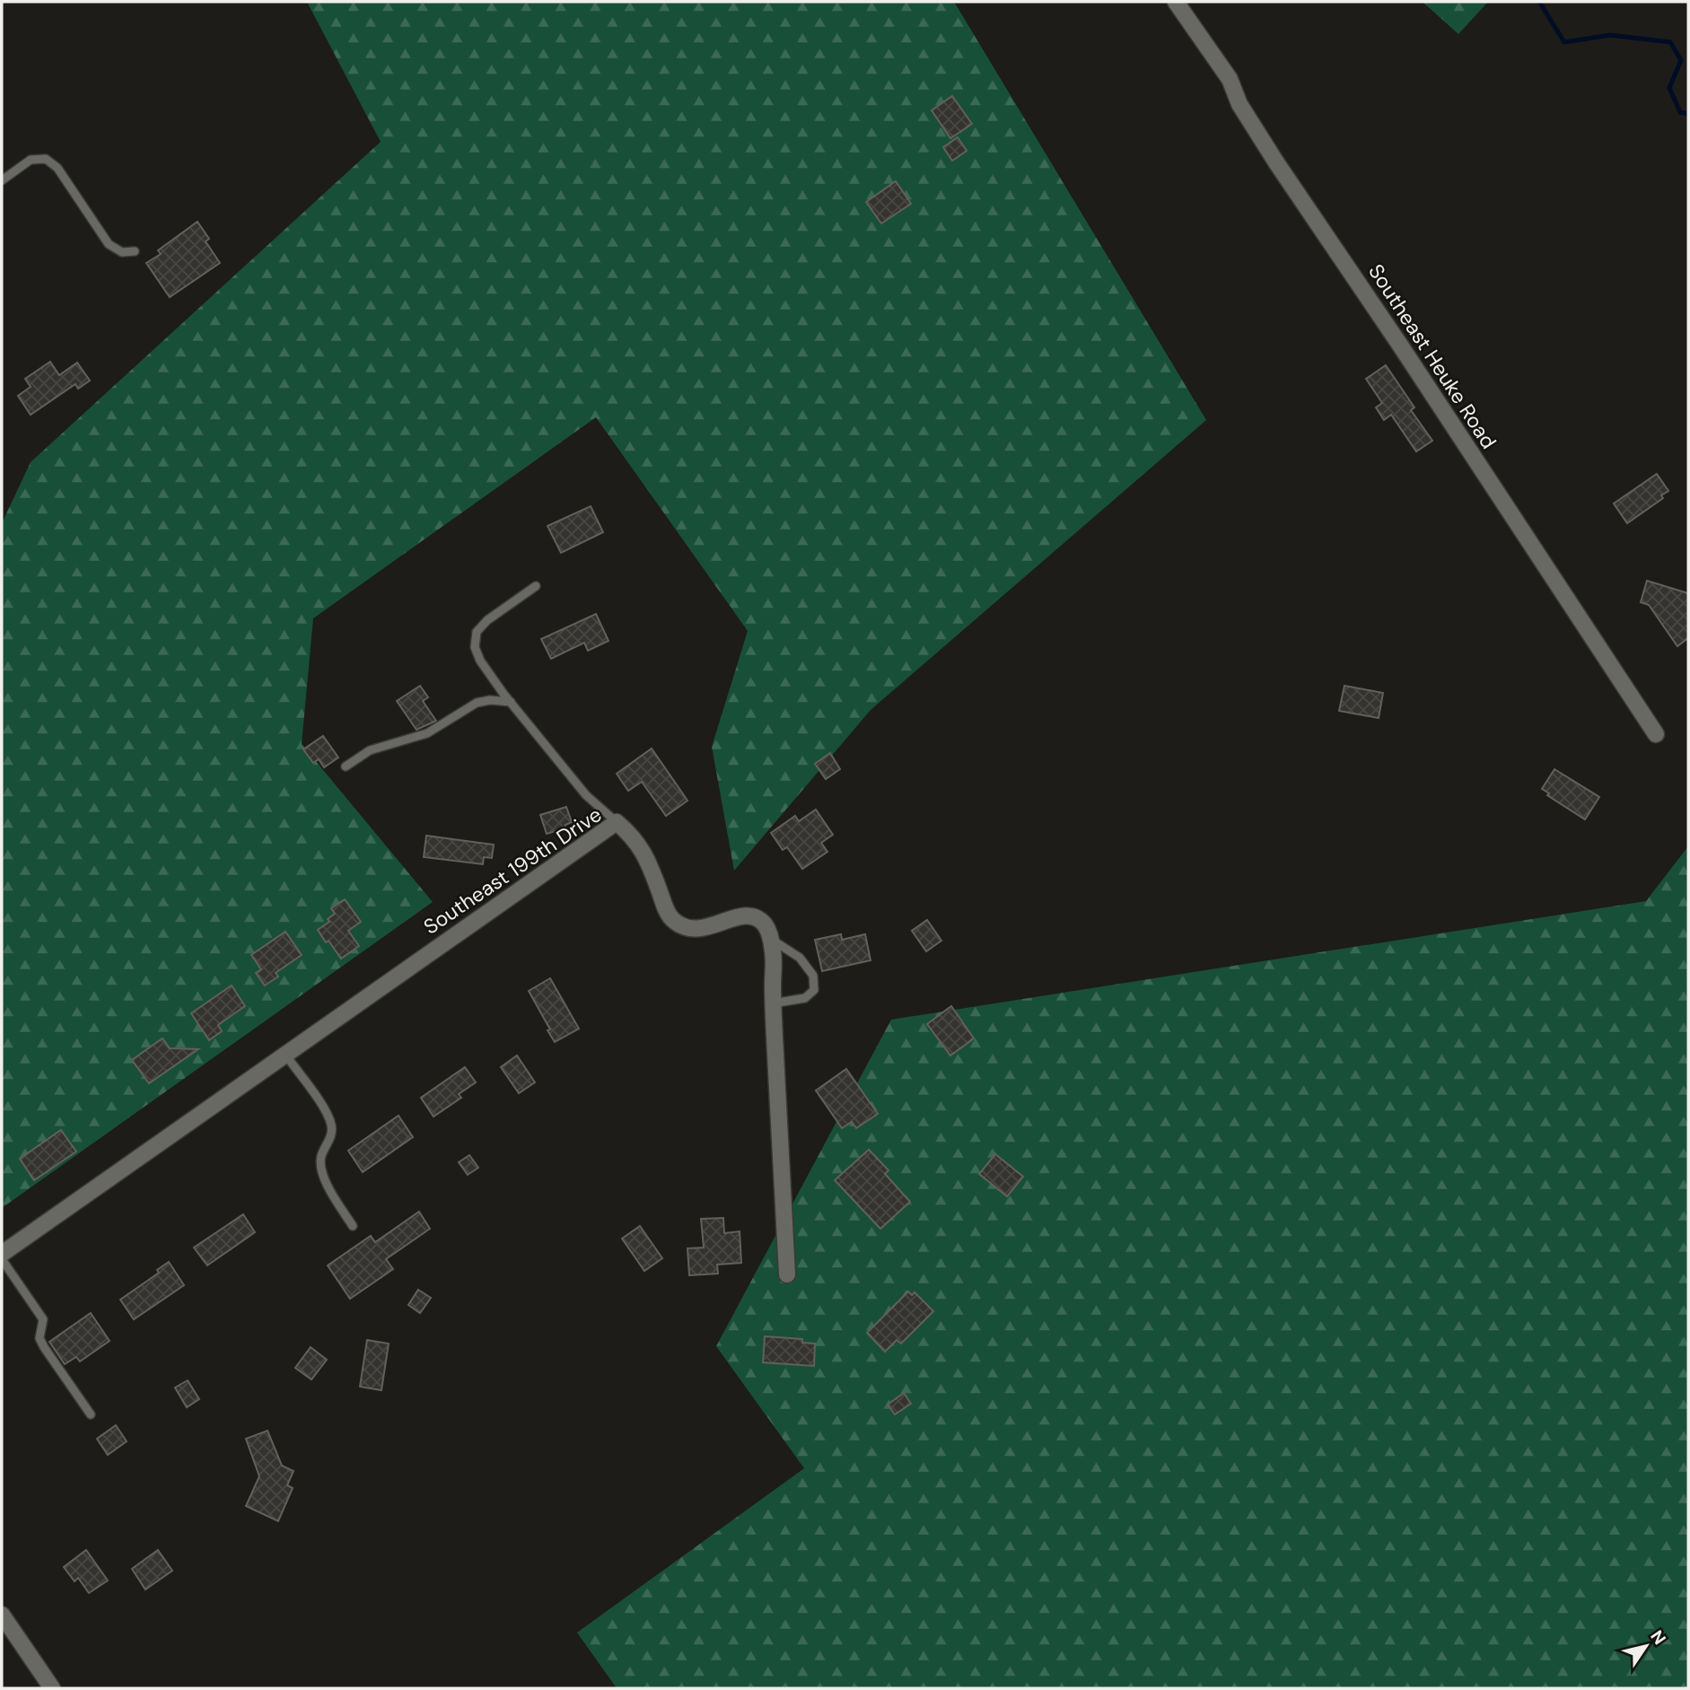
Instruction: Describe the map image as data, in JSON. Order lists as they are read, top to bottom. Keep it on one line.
{"streets":{"street":["Southeast Heuke Road","Southeast 199th Drive"]},"north":"top right"}
